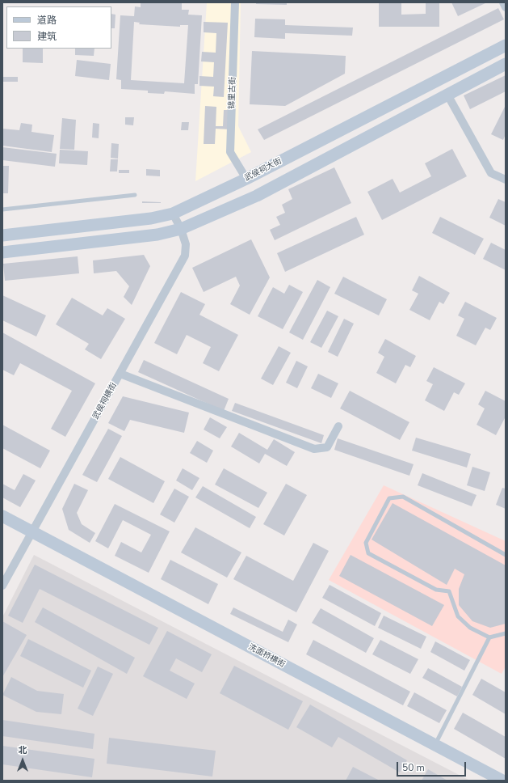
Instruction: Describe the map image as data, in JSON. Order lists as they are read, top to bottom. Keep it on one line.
{"streets":{"main road":["武侯祠大街","洗面桥横街"],"street":["锦里古街","武侯祠横街"]},"crossings":[["锦里古街","武侯祠大街"],["武侯祠大街","武侯祠横街"],["武侯祠横街","洗面桥横街"]],"legend":["道路","建筑"],"scale_bar":"50 m","north":"top"}
